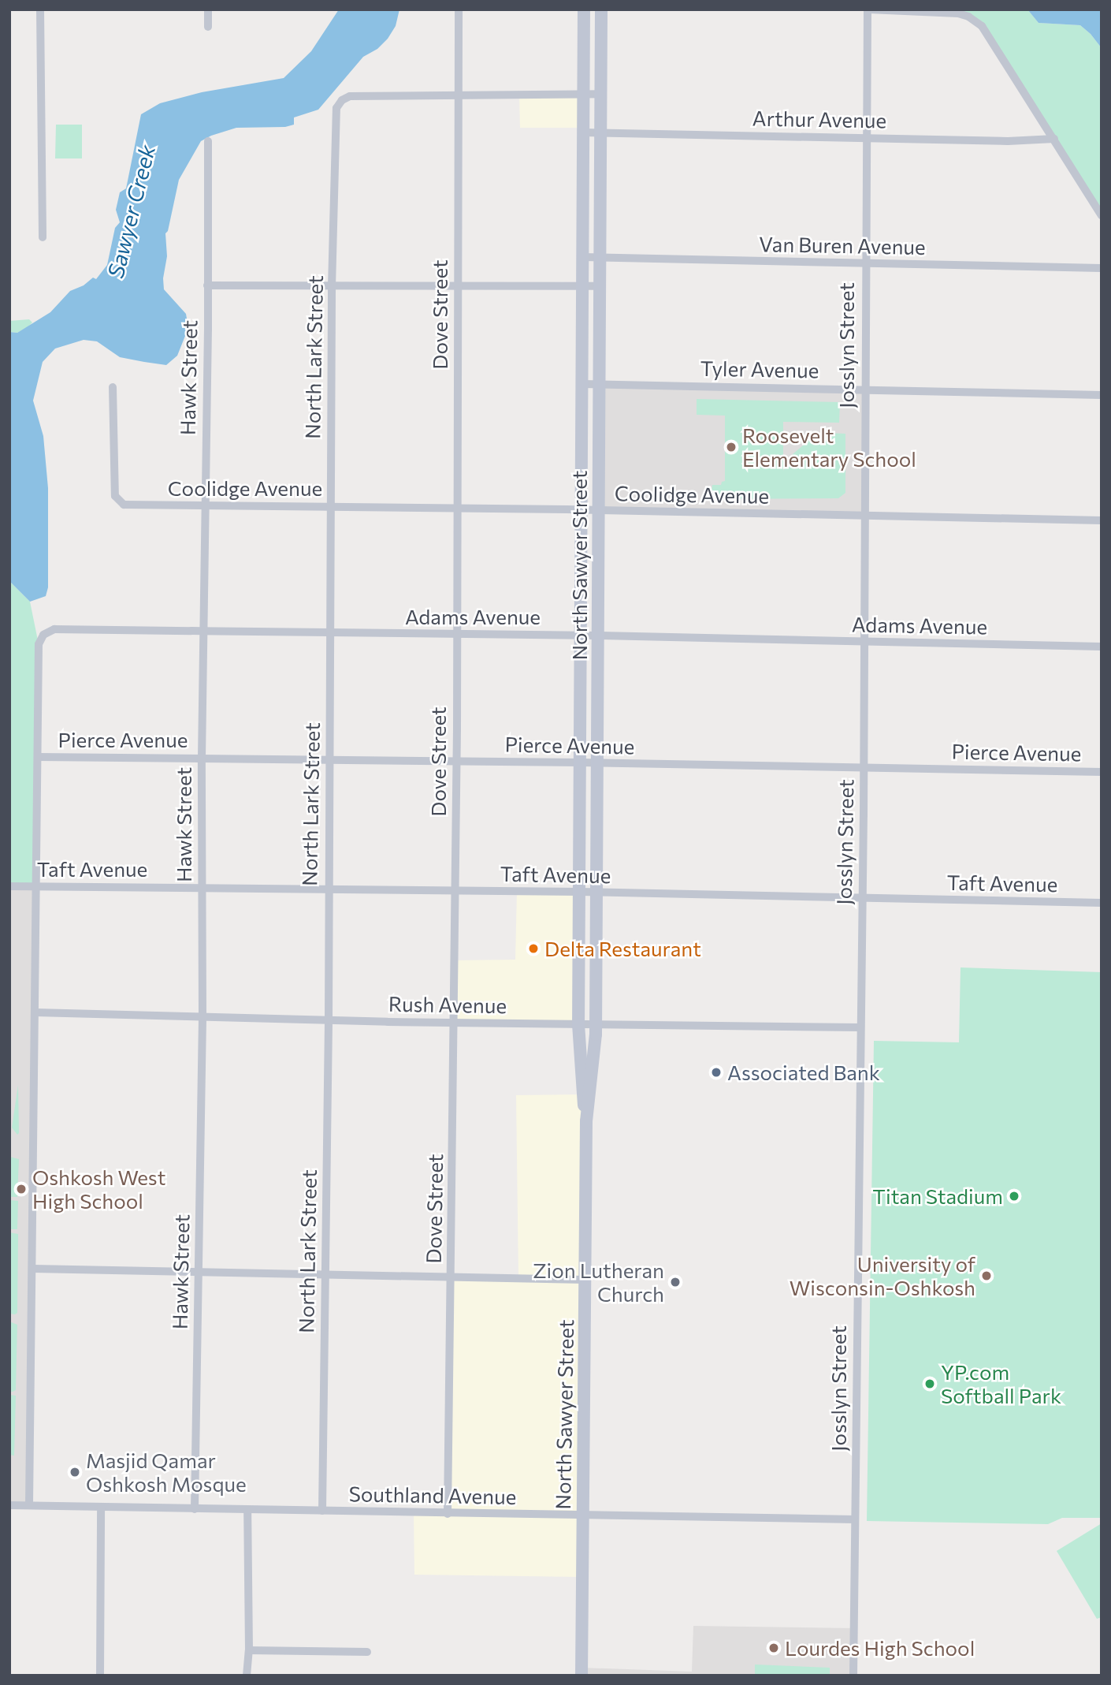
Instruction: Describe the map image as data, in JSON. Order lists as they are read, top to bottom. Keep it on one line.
{"streets":{"street":["Arthur Avenue","Van Buren Avenue","Dove Street","Josslyn Street","North Lark Street","Tyler Avenue","Hawk Street","Coolidge Avenue","North Sawyer Street","Adams Avenue","Pierce Avenue","Taft Avenue","Rush Avenue","Southland Avenue"]},"crossings":[["Arthur Avenue","Josslyn Street"],["Arthur Avenue","North Sawyer Street"],["Van Buren Avenue","Josslyn Street"],["Van Buren Avenue","North Sawyer Street"],["Dove Street","North Lark Street"],["Dove Street","Coolidge Avenue"],["Dove Street","Adams Avenue"],["Dove Street","Pierce Avenue"],["Dove Street","Taft Avenue"],["Dove Street","Rush Avenue"],["Dove Street","Southland Avenue"],["Josslyn Street","Tyler Avenue"],["Josslyn Street","Coolidge Avenue"],["Josslyn Street","Adams Avenue"],["Josslyn Street","Pierce Avenue"],["Josslyn Street","Taft Avenue"],["Josslyn Street","Rush Avenue"],["Josslyn Street","Southland Avenue"],["North Lark Street","Coolidge Avenue"],["North Lark Street","Adams Avenue"],["North Lark Street","Pierce Avenue"],["North Lark Street","Taft Avenue"],["North Lark Street","Rush Avenue"],["North Lark Street","Southland Avenue"],["Tyler Avenue","North Sawyer Street"],["Hawk Street","Coolidge Avenue"],["Hawk Street","Adams Avenue"],["Hawk Street","Pierce Avenue"],["Hawk Street","Taft Avenue"],["Hawk Street","Rush Avenue"],["Hawk Street","Southland Avenue"],["Coolidge Avenue","North Sawyer Street"],["North Sawyer Street","Adams Avenue"],["North Sawyer Street","Pierce Avenue"],["North Sawyer Street","Taft Avenue"],["North Sawyer Street","Rush Avenue"],["North Sawyer Street","Southland Avenue"],["Adams Avenue","Pierce Avenue"]],"water":["Sawyer Creek"],"places":["Roosevelt Elementary School","Delta Restaurant","Associated Bank","Oshkosh West High School","Titan Stadium","University of Wisconsin-Oshkosh","Zion Lutheran Church","YP.com Softball Park","Masjid Qamar Oshkosh Mosque","Lourdes High School"]}
